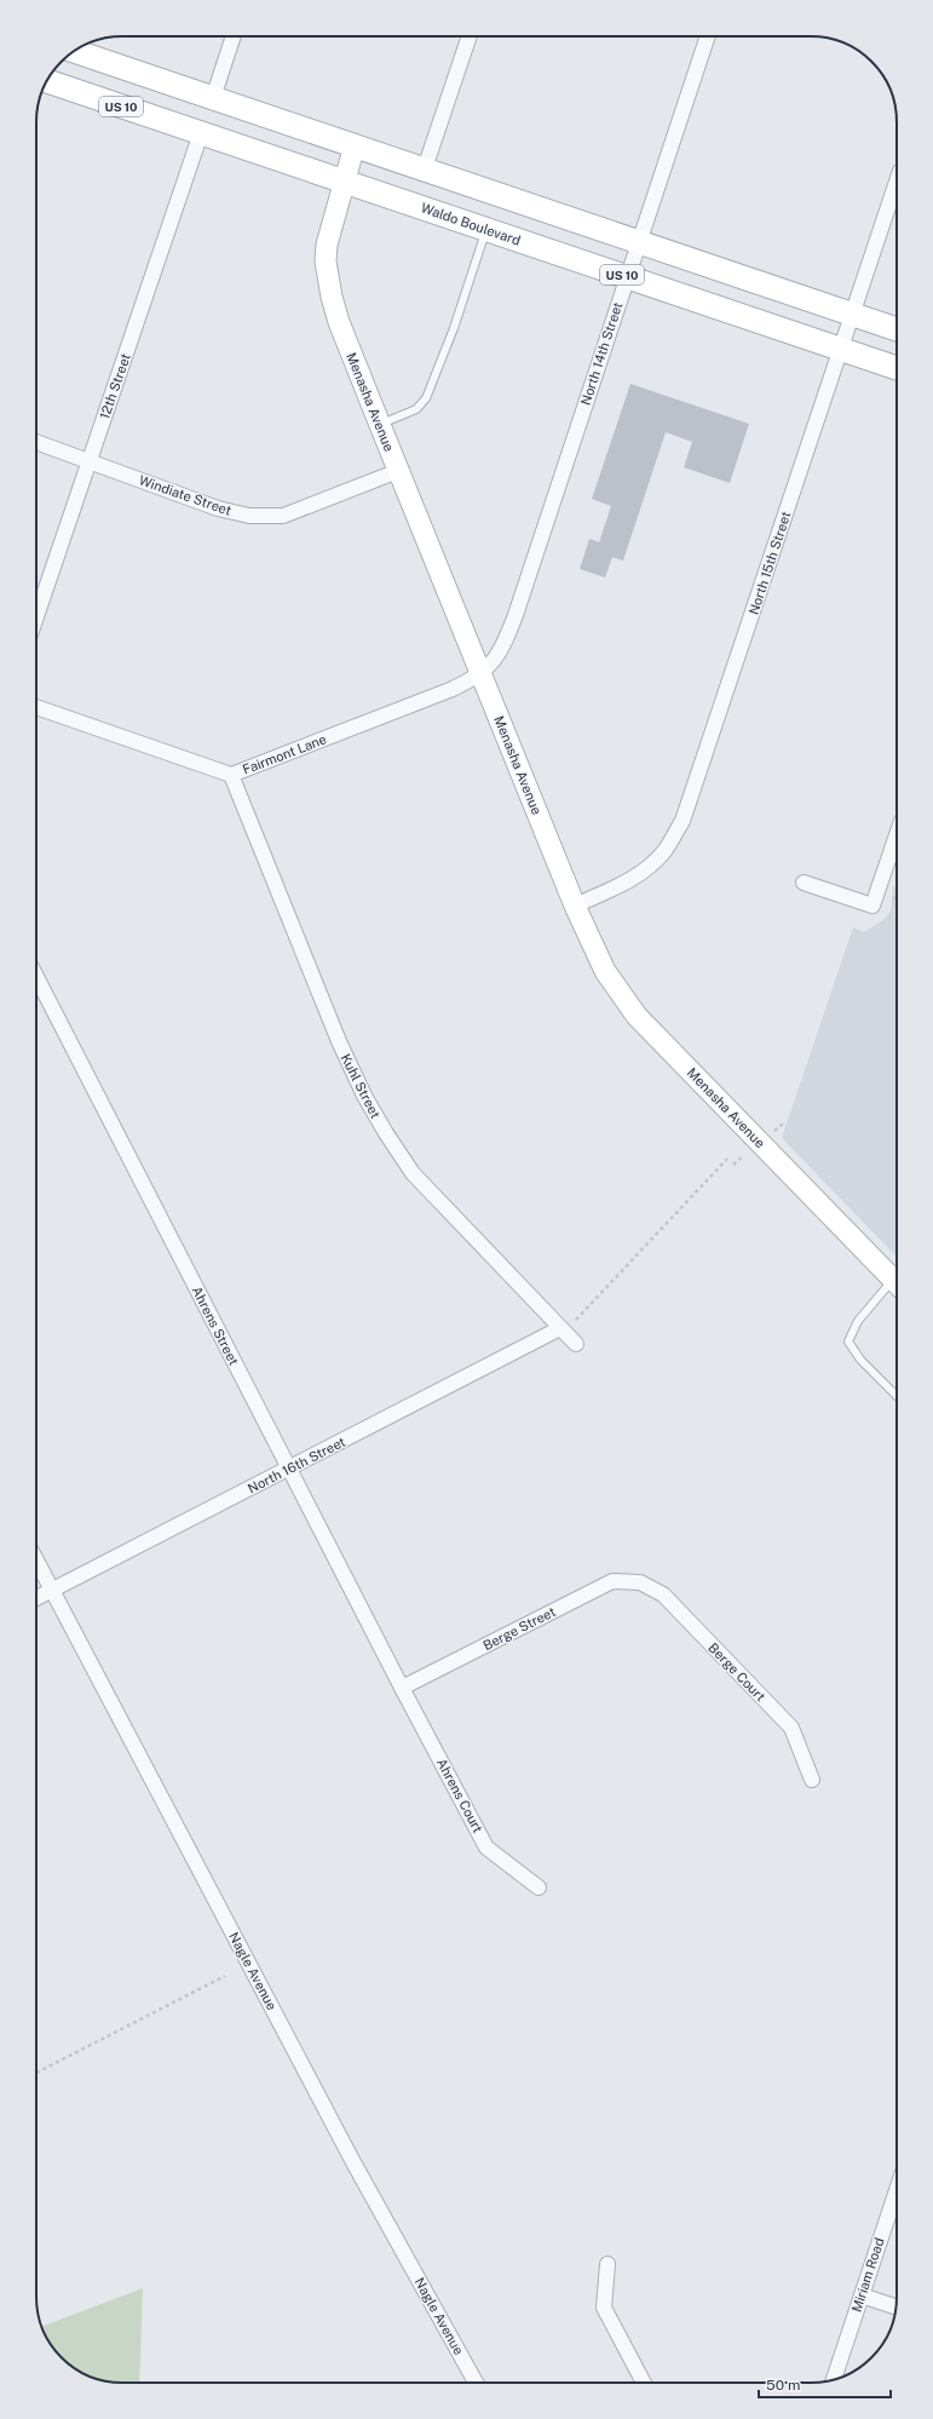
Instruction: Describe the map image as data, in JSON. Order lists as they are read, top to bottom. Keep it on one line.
{"streets":{"main road":["US 10","Waldo Boulevard"],"street":["North 14th Street","12th Street","Menasha Avenue","Windiate Street","North 15th Street","Fairmont Lane","Kuhl Street","Ahrens Street","North 16th Street","Berge Street","Berge Court","Ahrens Court","Nagle Avenue","Miriam Road"]},"crossings":[["Waldo Boulevard","North 14th Street"],["Waldo Boulevard","12th Street"],["Waldo Boulevard","Menasha Avenue"],["Waldo Boulevard","North 15th Street"],["North 14th Street","Menasha Avenue"],["North 14th Street","Fairmont Lane"],["12th Street","Windiate Street"],["Menasha Avenue","Windiate Street"],["Menasha Avenue","North 15th Street"],["Menasha Avenue","Fairmont Lane"],["Fairmont Lane","Kuhl Street"],["Kuhl Street","North 16th Street"],["Ahrens Street","North 16th Street"],["Ahrens Street","Berge Street"],["Ahrens Street","Ahrens Court"],["North 16th Street","Nagle Avenue"],["Berge Street","Berge Court"],["Berge Street","Ahrens Court"]],"scale_bar":"50 m"}
